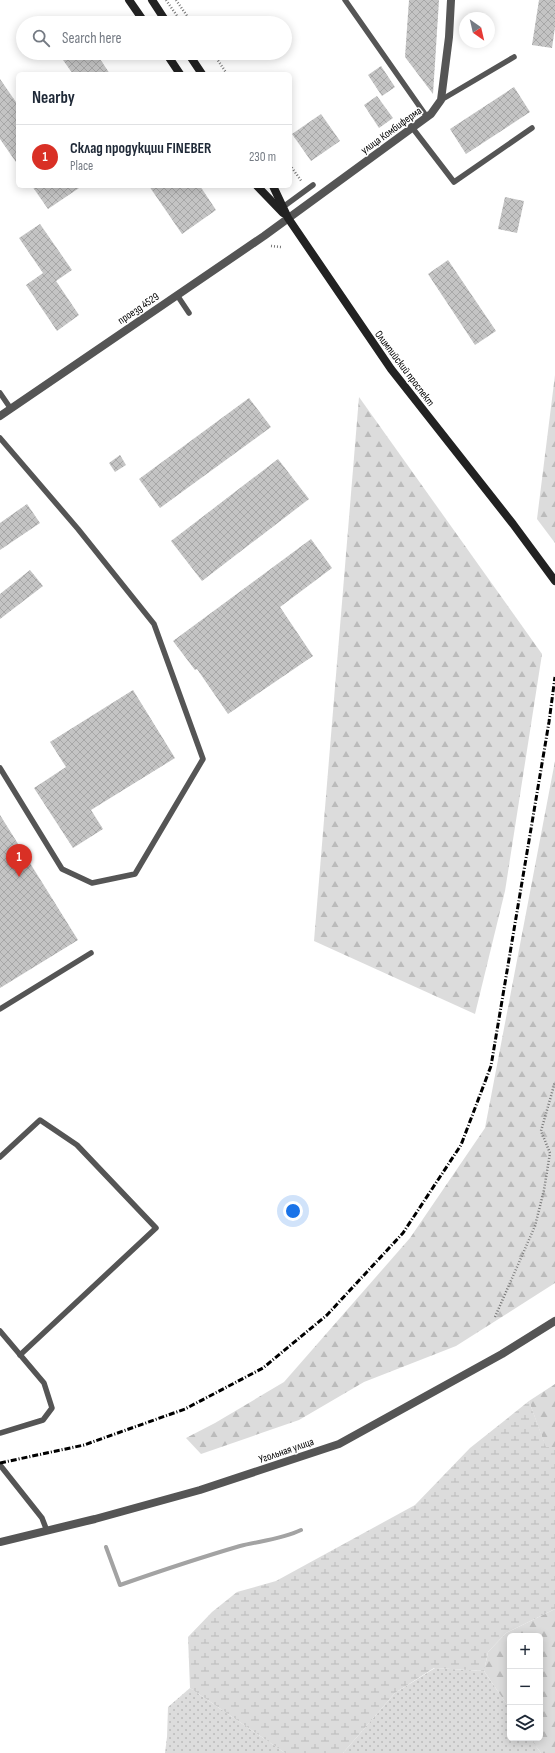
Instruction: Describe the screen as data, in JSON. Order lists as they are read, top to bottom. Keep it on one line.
{"streets":{"main road":["Олимпийский проспект"],"street":["улица Комбиферма","проезд 4529","Угольная улица"]},"crossings":[["улица Комбиферма","проезд 4529"],["улица Комбиферма","Олимпийский проспект"],["проезд 4529","Олимпийский проспект"]],"north":"bottom right","page":{"search":"Search here","heading":"Nearby","list":[{"mark":"1","name":"Склад продукции FINEBER","note":"Place","value":"230 m"}],"pins":"1","map_buttons":["+","−"]}}
